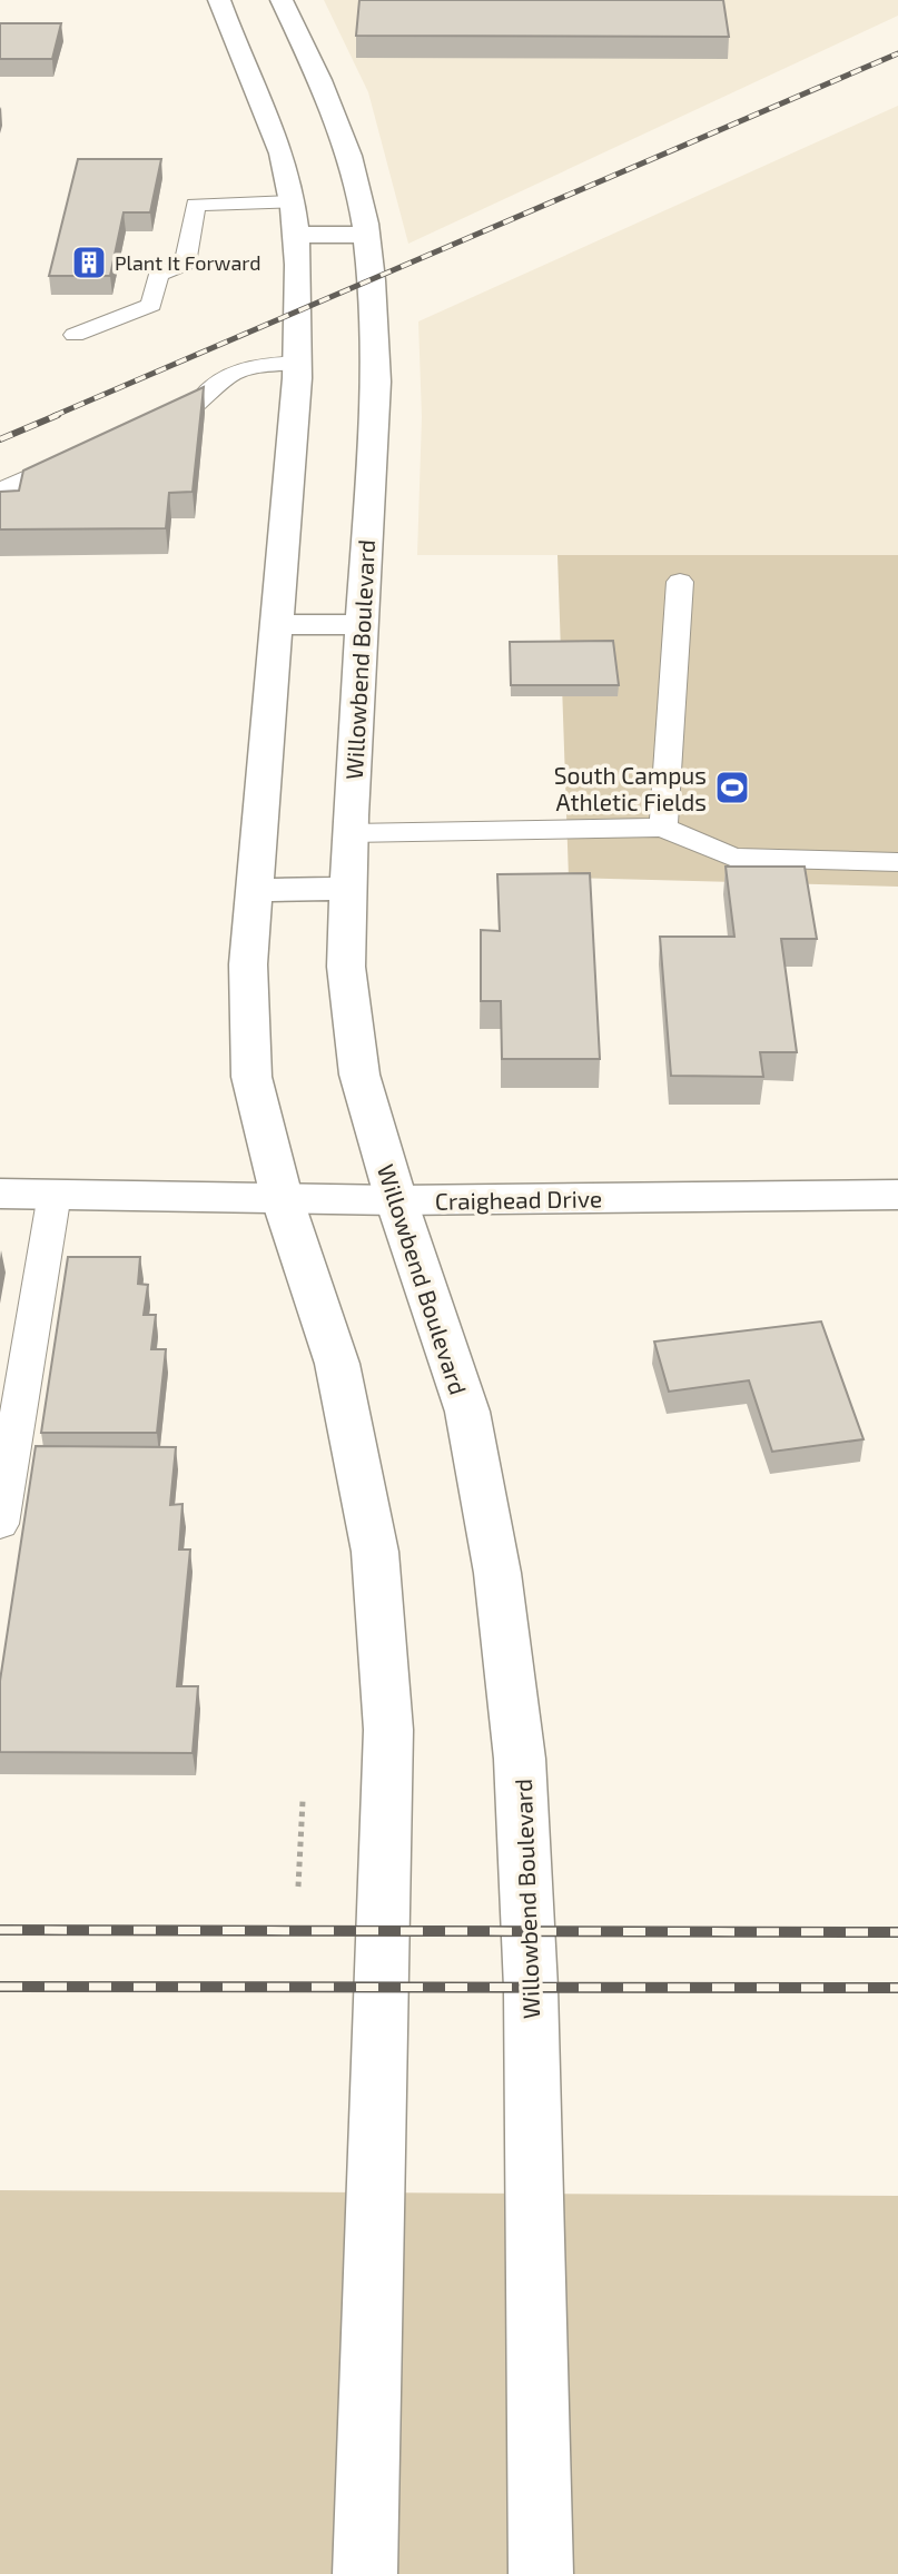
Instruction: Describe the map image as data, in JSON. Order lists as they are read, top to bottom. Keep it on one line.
{"streets":{"main road":["Willowbend Boulevard","Craighead Drive"]},"crossings":[["Willowbend Boulevard","Craighead Drive"]],"places":{"building":["Plant It Forward"],"sports":["South Campus Athletic Fields"]}}
